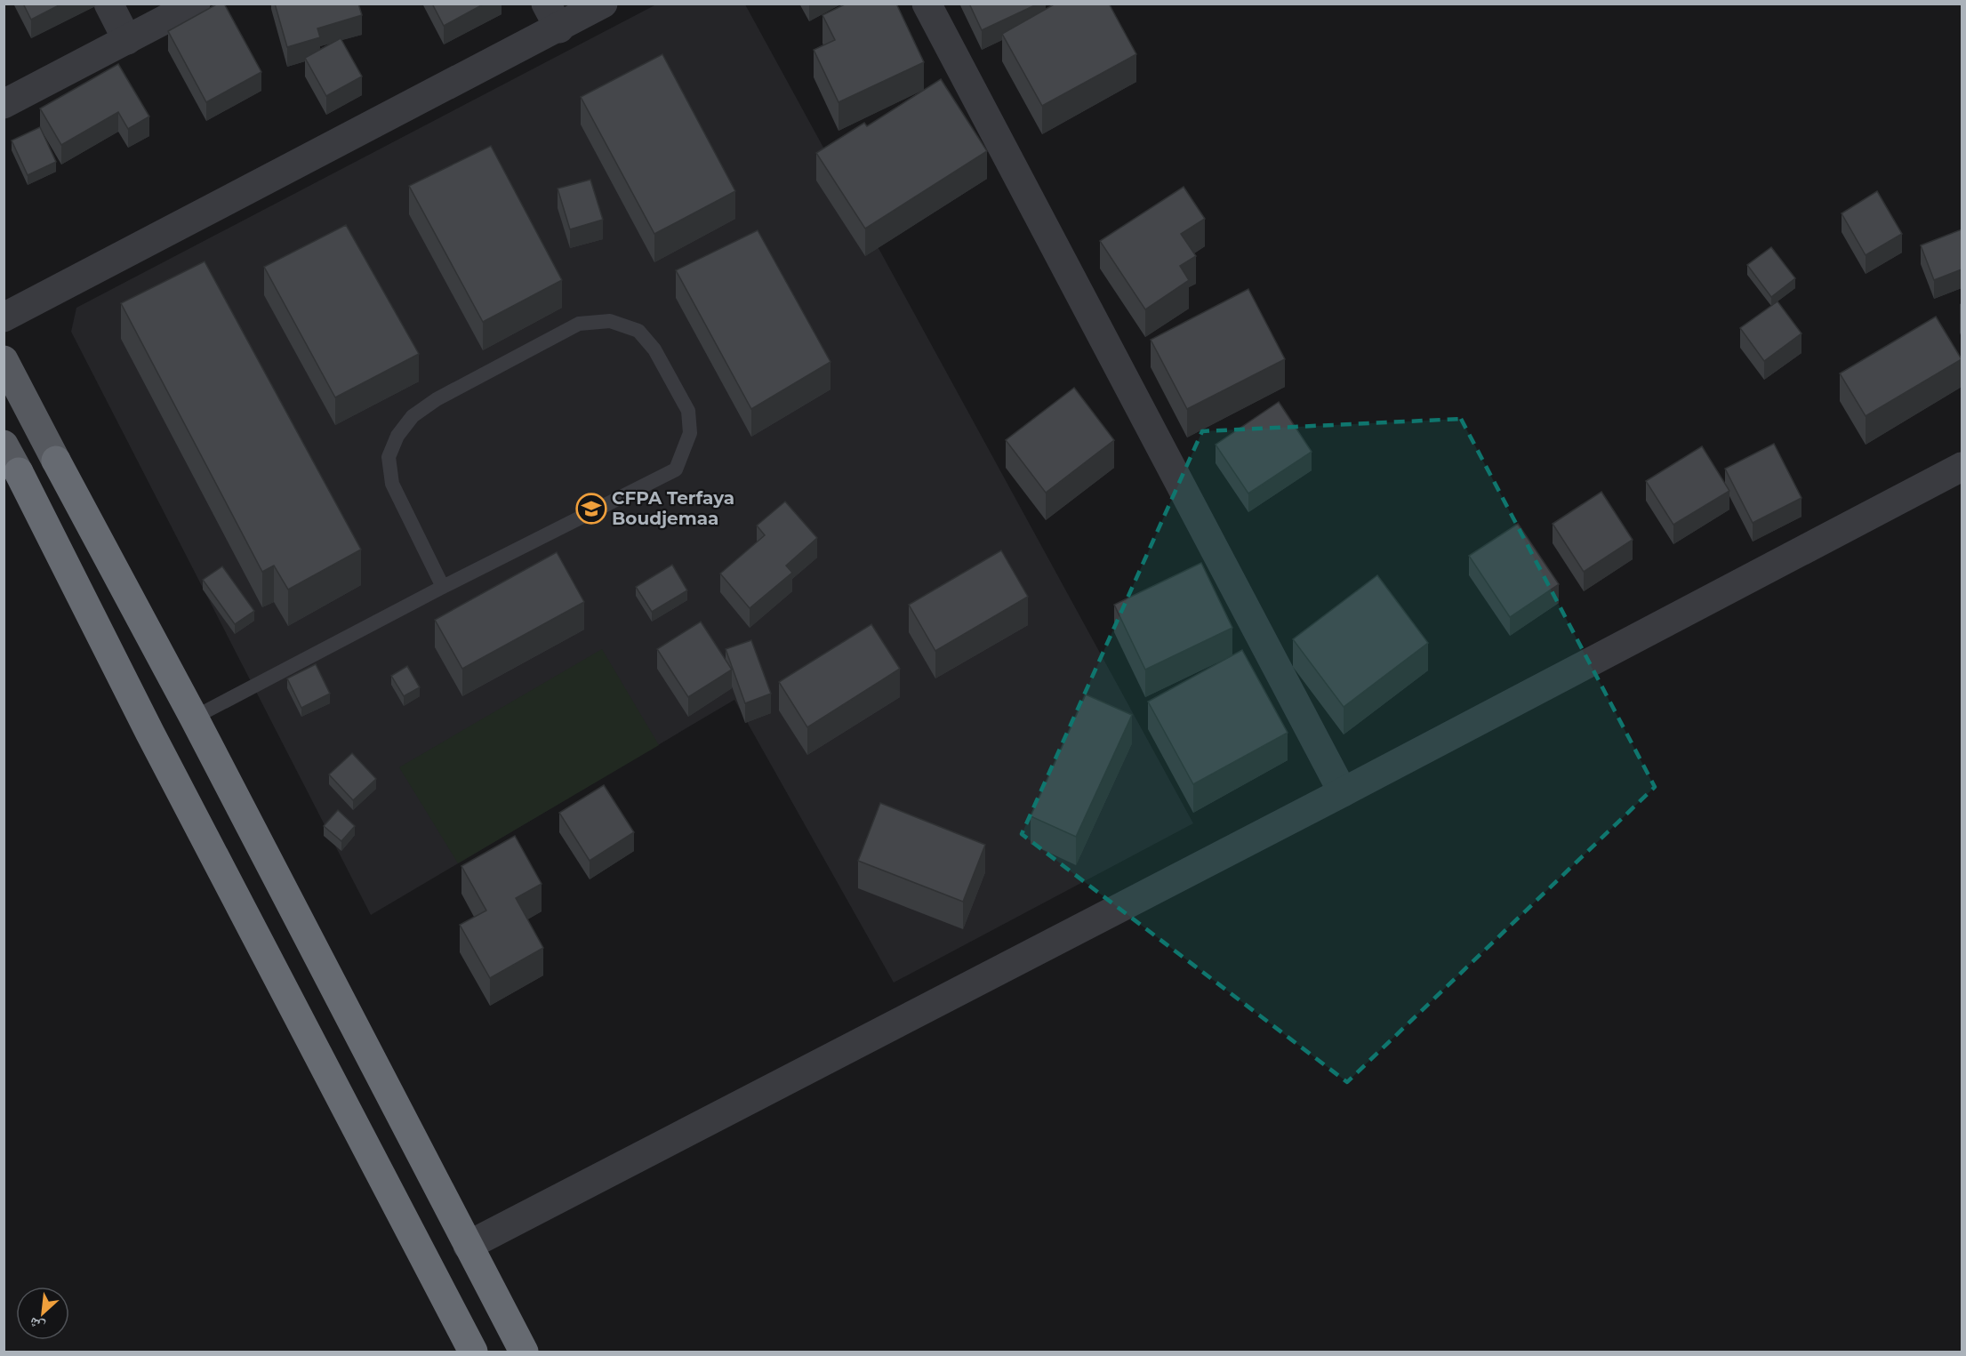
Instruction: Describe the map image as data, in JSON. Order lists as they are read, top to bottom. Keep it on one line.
{"places":{"school or university":["CFPA Terfaya Boudjemaa"]},"north":"bottom left"}
